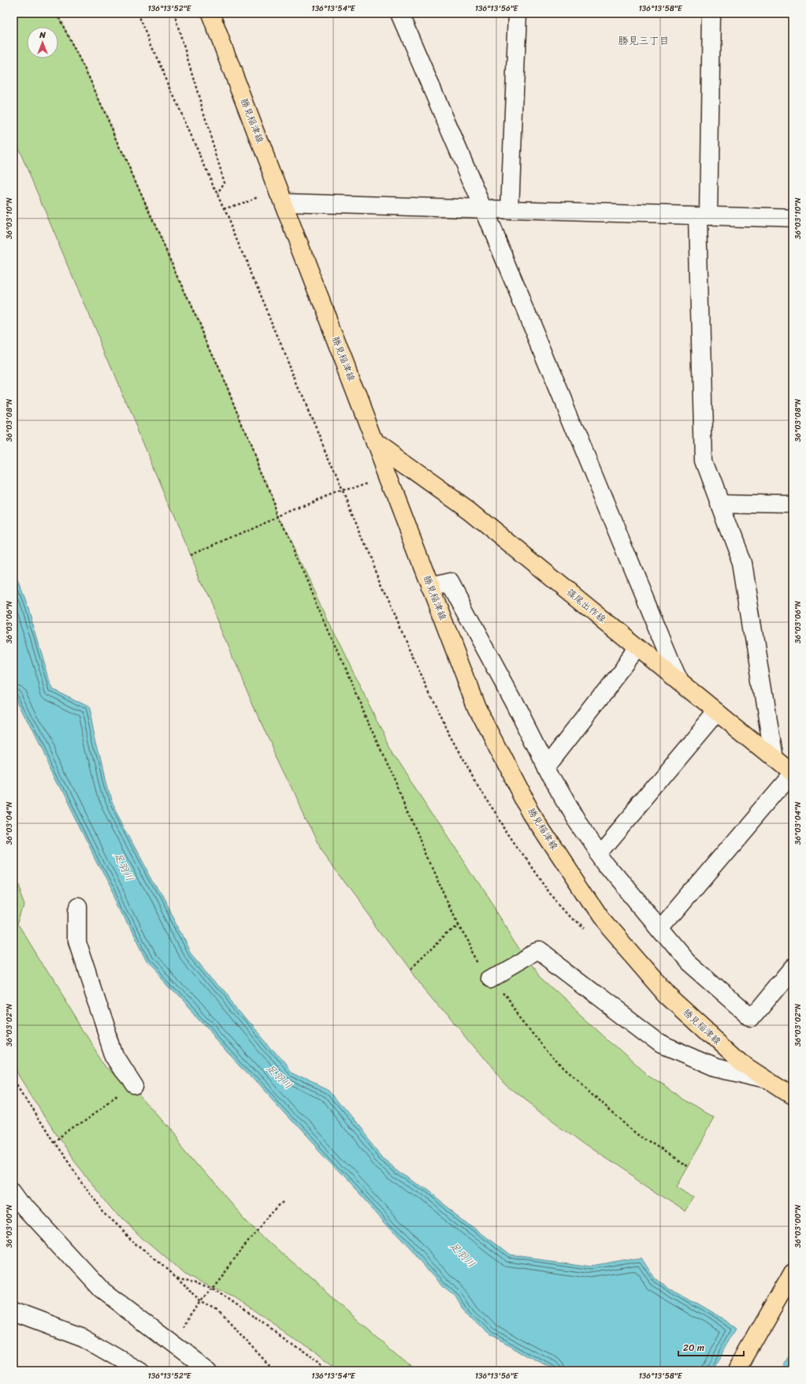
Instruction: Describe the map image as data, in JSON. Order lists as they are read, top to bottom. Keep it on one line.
{"streets":{"main road":["勝見稲津線","篠尾出作線"]},"crossings":[["勝見稲津線","篠尾出作線"]],"districts":["勝見三丁目"],"water":["足羽川"],"scale_bar":"20 m","north":"top","coordinates":["136°13'52\"E","136°13'54\"E","136°13'56\"E","136°13'58\"E","36°03'10\"N","36°03'08\"N","36°03'06\"N","36°03'04\"N","36°03'02\"N","36°03'00\"N"]}
